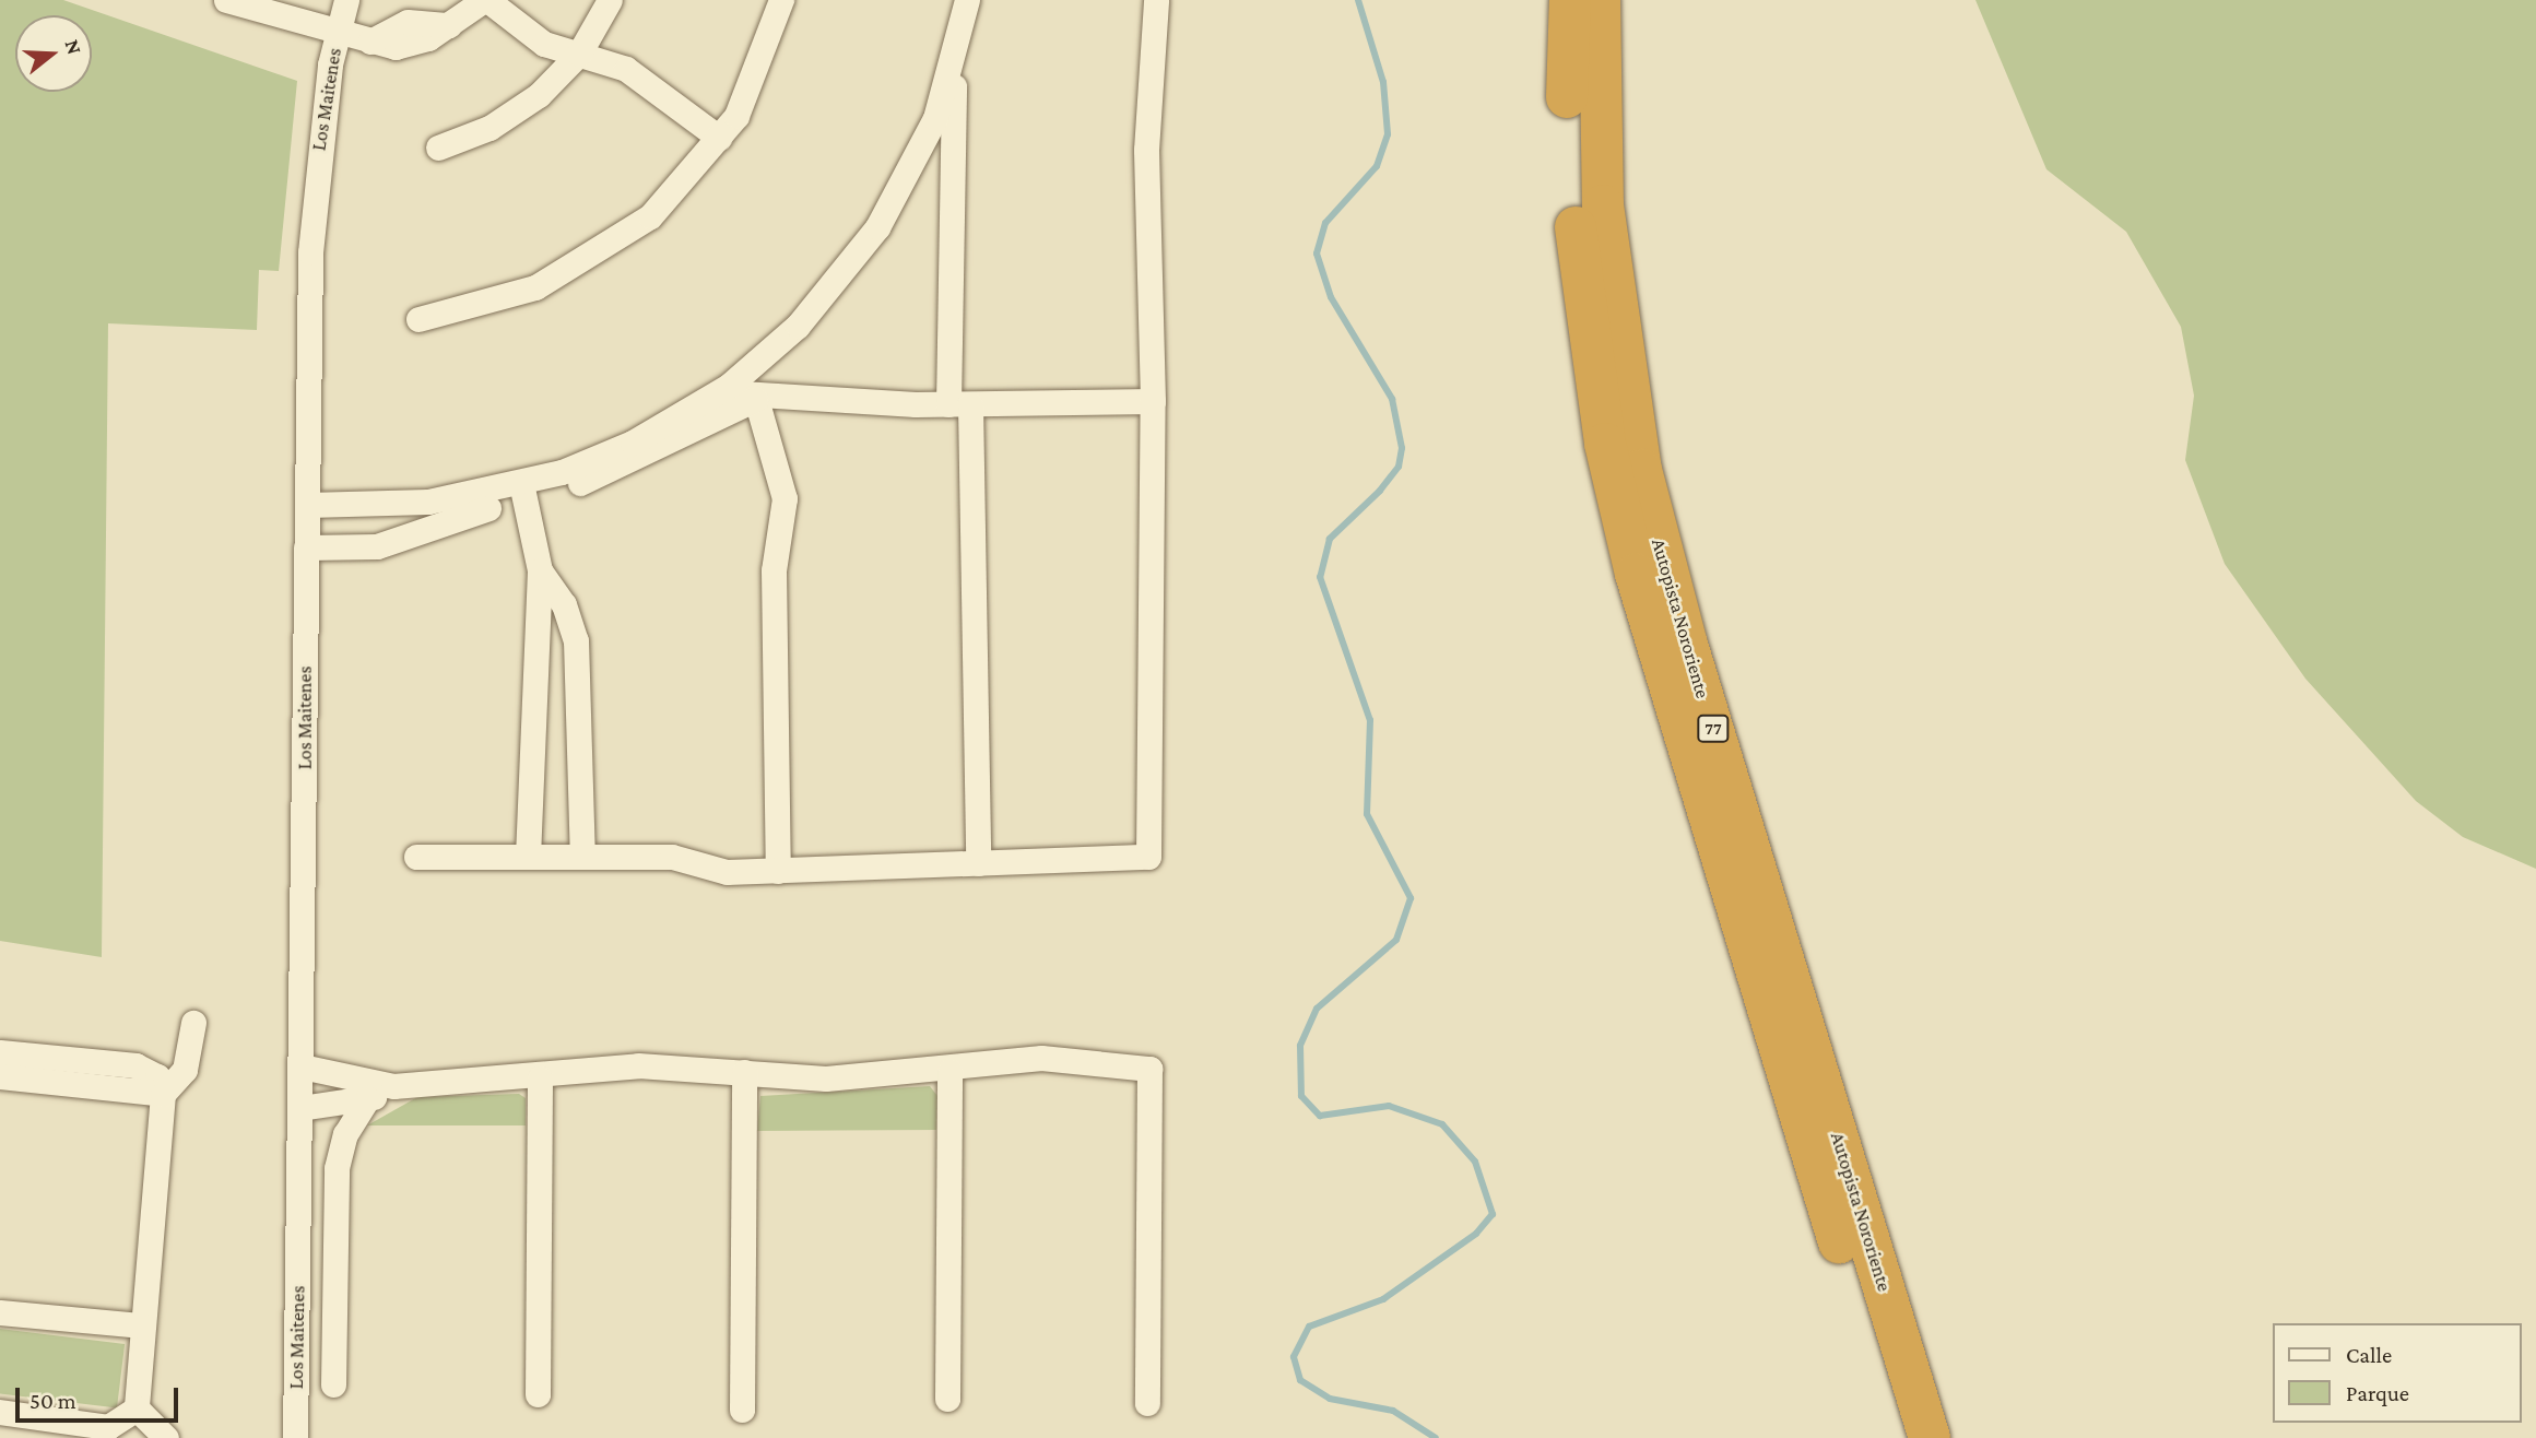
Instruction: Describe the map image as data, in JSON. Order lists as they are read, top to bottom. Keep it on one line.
{"streets":{"highway":["Autopista Nororiente","77"],"street":["Los Maitenes"]},"legend":["Calle","Parque"],"scale_bar":"50 m","north":"right"}
